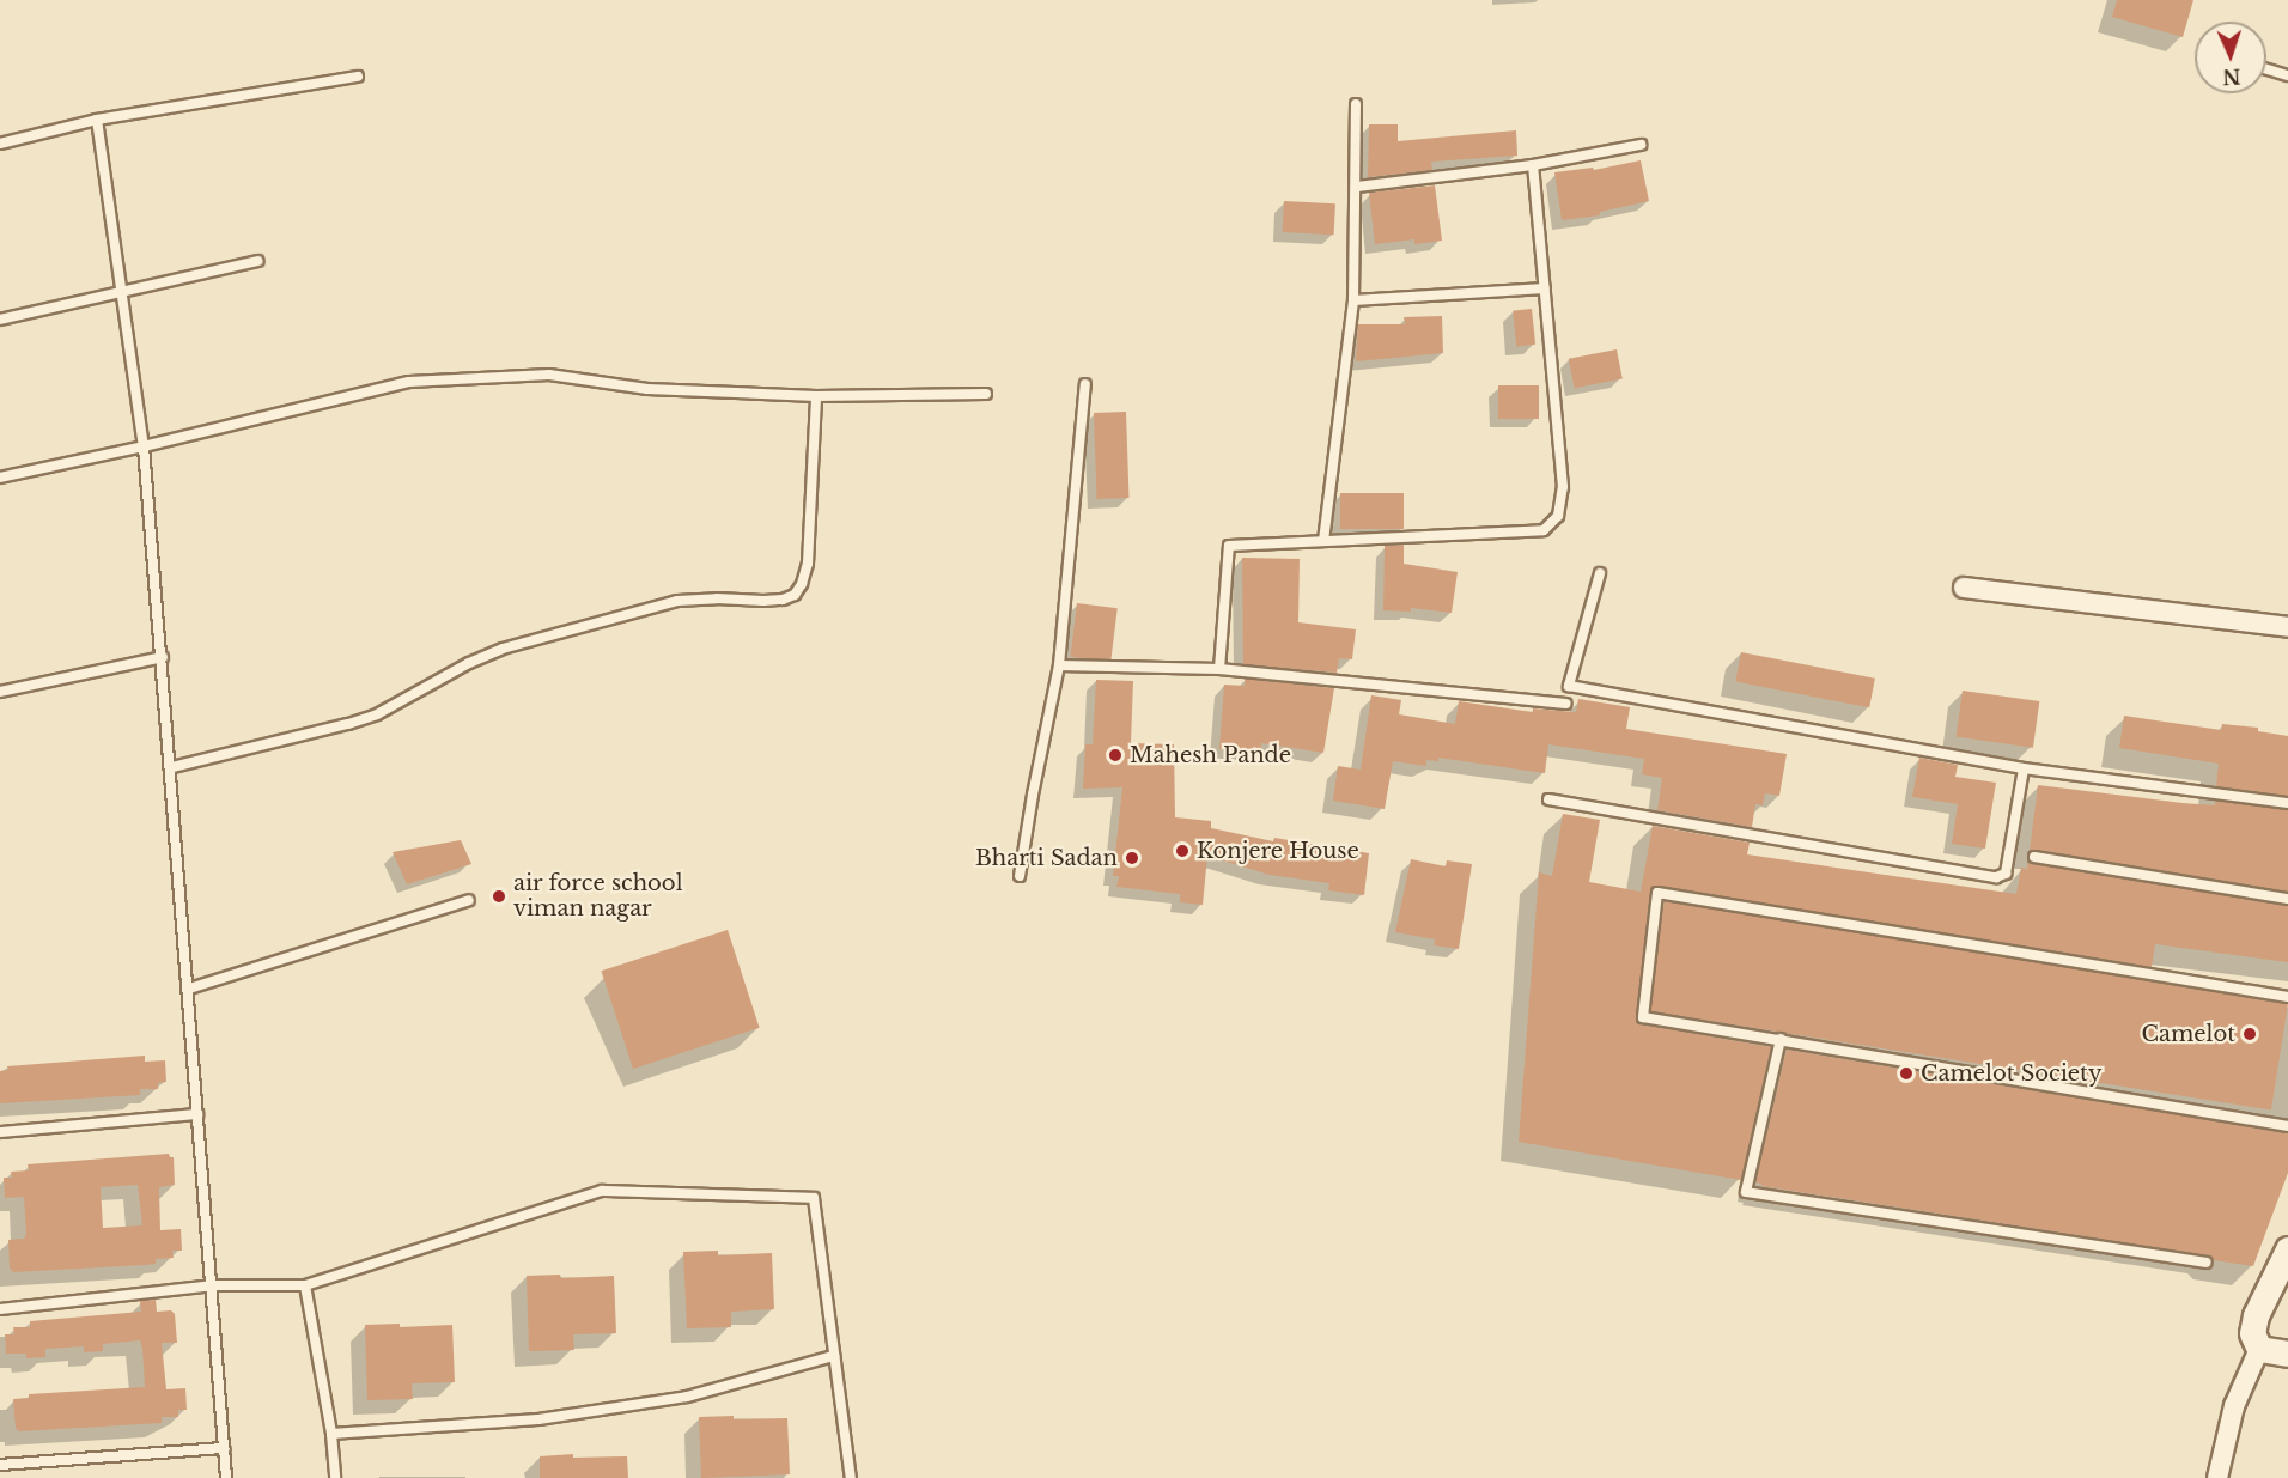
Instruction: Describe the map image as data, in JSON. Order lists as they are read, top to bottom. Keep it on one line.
{"places":["Mahesh Pande","Konjere House","Bharti Sadan","air force school viman nagar","Camelot","Camelot Society"],"north":"bottom"}
